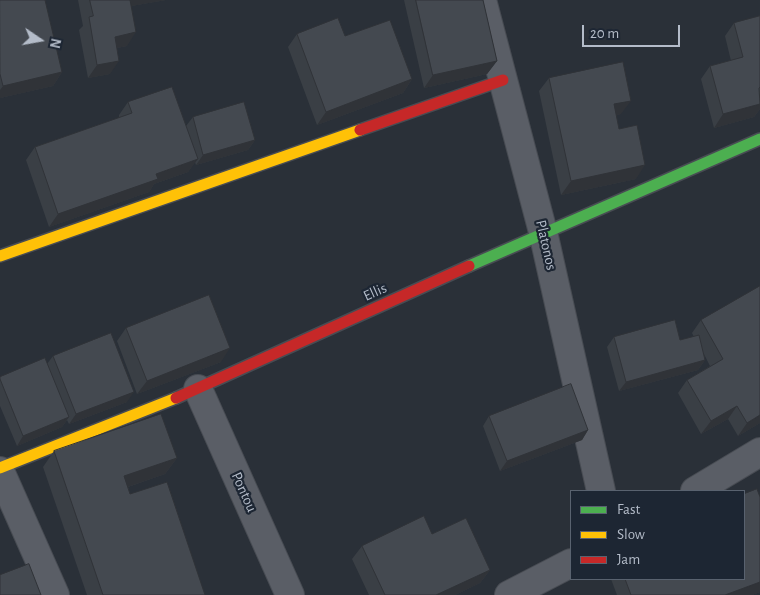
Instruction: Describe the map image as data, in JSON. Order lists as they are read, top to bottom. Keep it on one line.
{"streets":{"street":["Platonos","Ellis","Pontou"]},"crossings":[["Platonos","Ellis"],["Ellis","Pontou"]],"legend":["Fast","Slow","Jam"],"scale_bar":"20 m","north":"right"}
